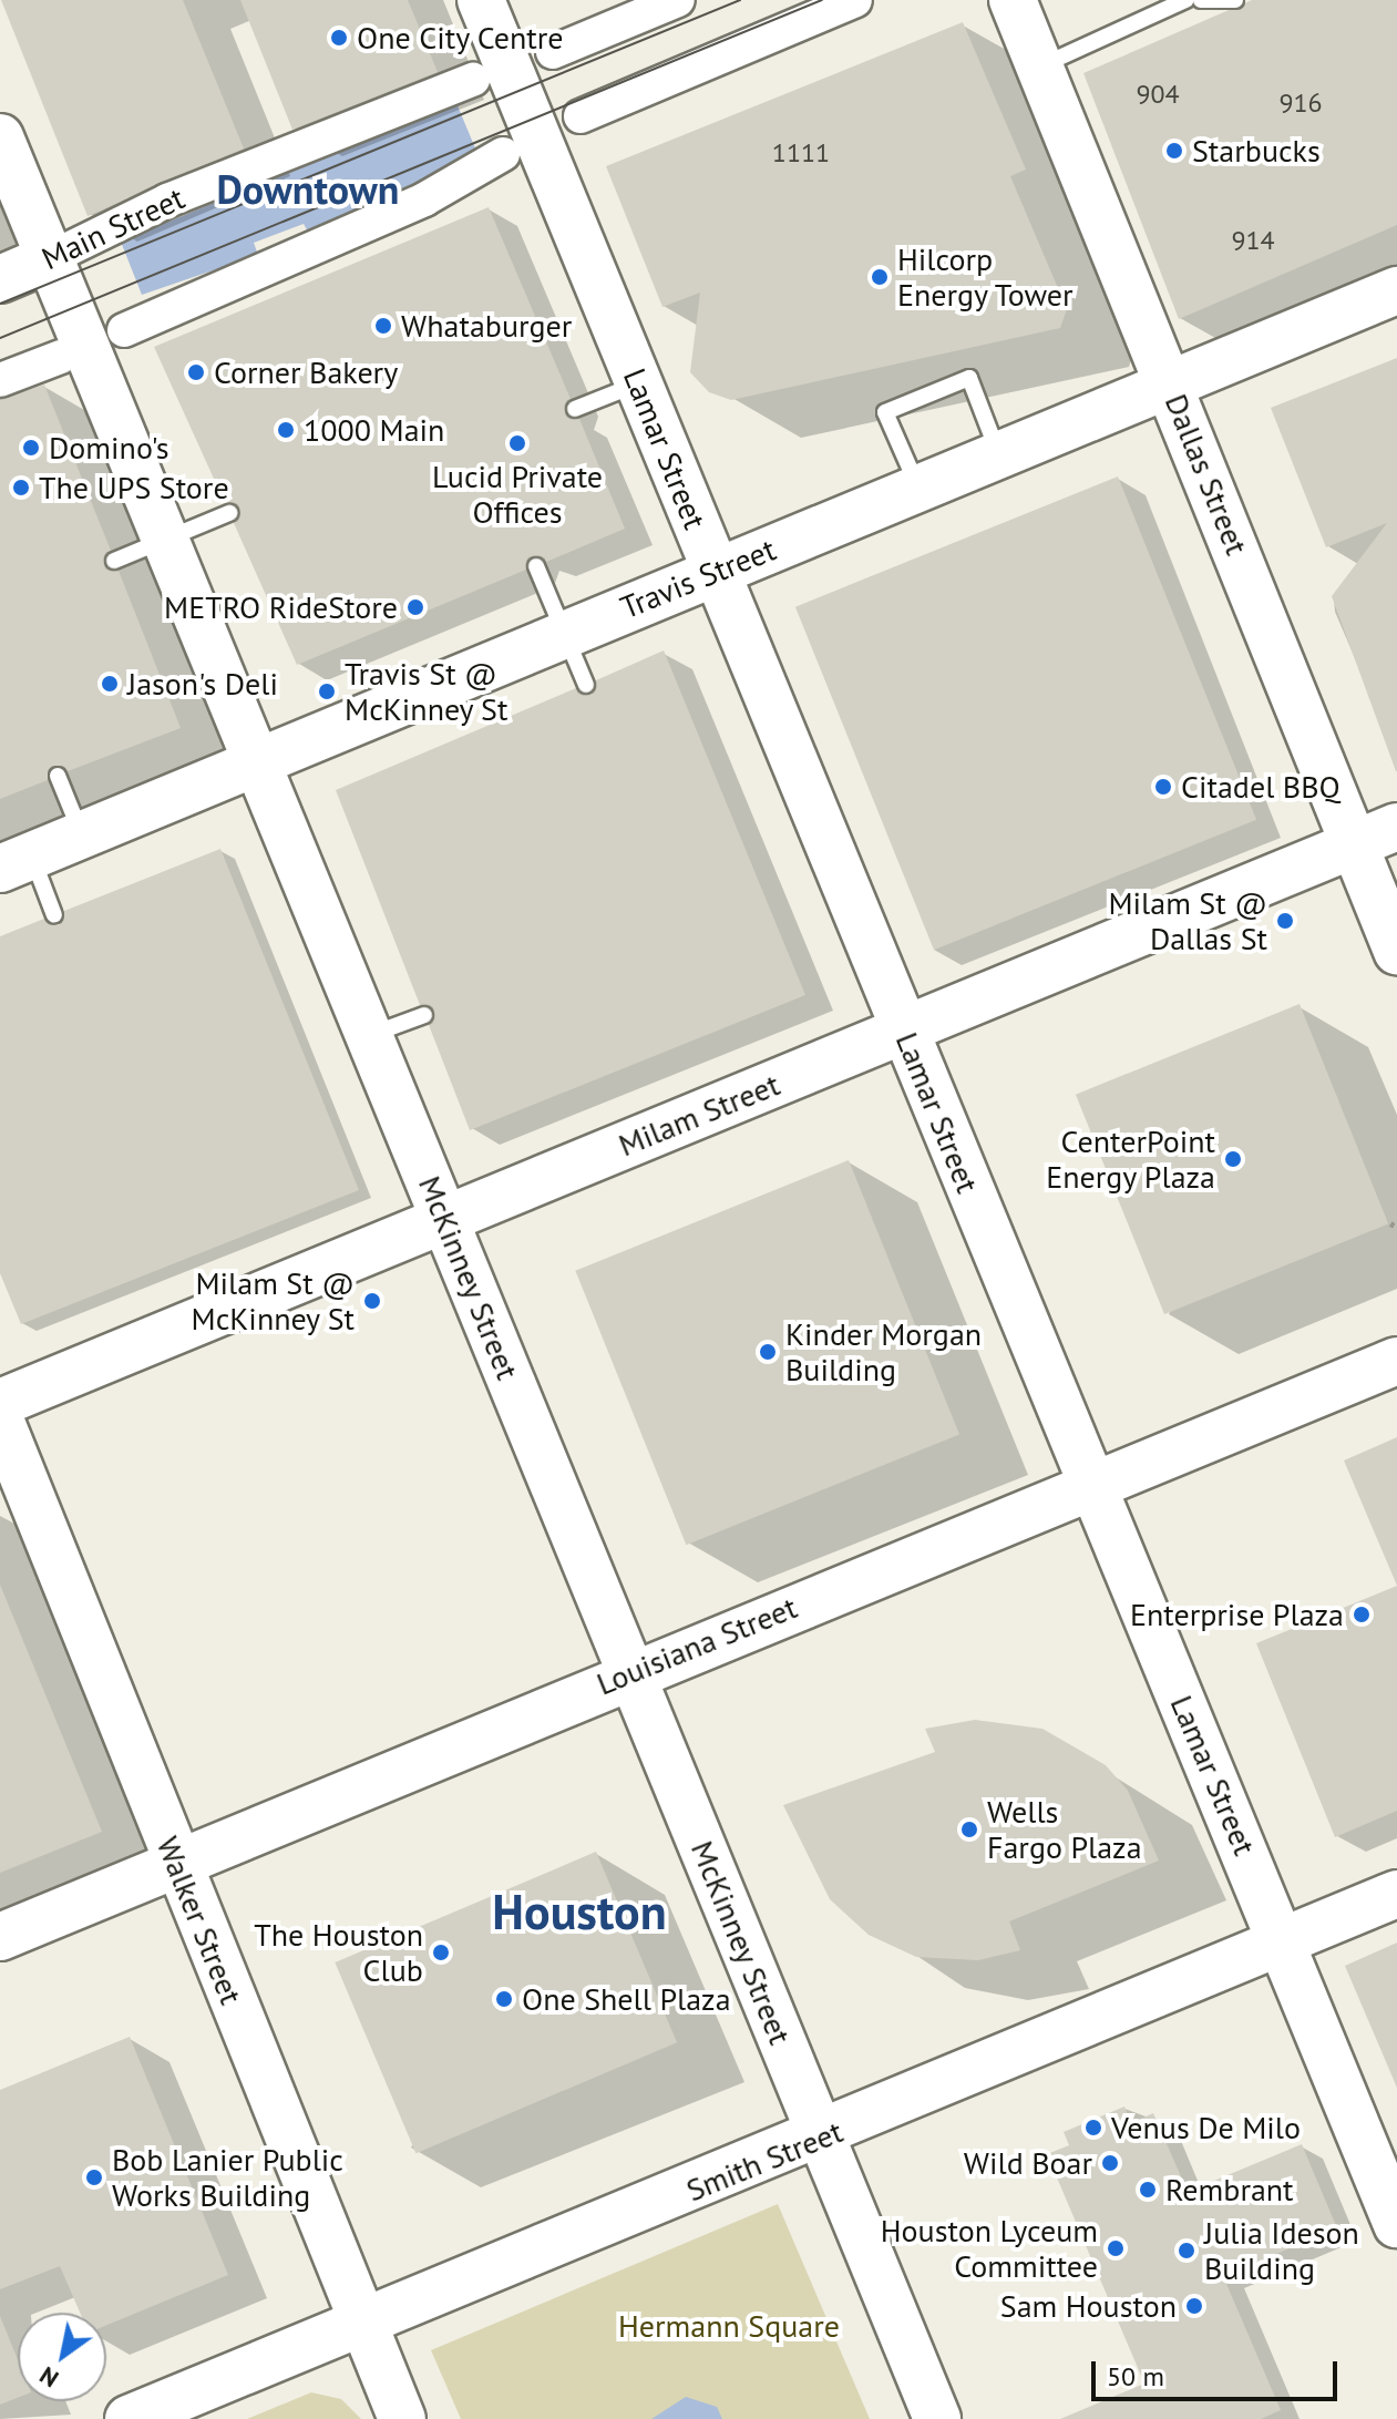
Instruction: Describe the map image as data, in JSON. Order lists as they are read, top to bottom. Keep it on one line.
{"streets":{"main road":["Main Street","Lamar Street","Dallas Street","Travis Street","Milam Street","McKinney Street","Louisiana Street","Walker Street","Smith Street"]},"crossings":[["Main Street","McKinney Street"],["Lamar Street","Travis Street"],["Lamar Street","Milam Street"],["Lamar Street","Louisiana Street"],["Lamar Street","Smith Street"],["Dallas Street","Travis Street"],["Dallas Street","Milam Street"],["Travis Street","McKinney Street"],["Milam Street","McKinney Street"],["McKinney Street","Louisiana Street"],["McKinney Street","Smith Street"],["Louisiana Street","Walker Street"],["Walker Street","Smith Street"]],"districts":["Downtown","Houston"],"parks":["Hermann Square"],"places":["One City Centre","Starbucks","Hilcorp Energy Tower","Whataburger","Corner Bakery","1000 Main","Lucid Private Offices","Domino's","The UPS Store","METRO RideStore","Jason's Deli","Travis St @ McKinney St","Citadel BBQ","Milam St @ Dallas St","CenterPoint Energy Plaza","Milam St @ McKinney St","Kinder Morgan Building","Enterprise Plaza","Wells Fargo Plaza","The Houston Club","One Shell Plaza","Venus De Milo","Wild Boar","Bob Lanier Public Works Building","Rembrant","Houston Lyceum Committee","Julia Ideson Building","Sam Houston"],"house_numbers":["904","916","1111","914"],"scale_bar":"50 m","north":"bottom left"}
